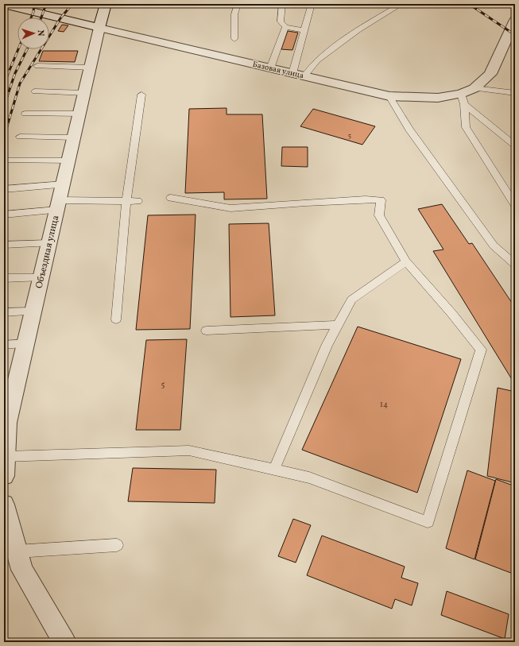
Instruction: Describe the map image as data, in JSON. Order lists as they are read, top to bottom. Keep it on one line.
{"streets":{"street":["Базовая улица","Объездная улица"]},"crossings":[["Базовая улица","Объездная улица"]],"house_numbers":["5","5","14"],"north":"right"}
